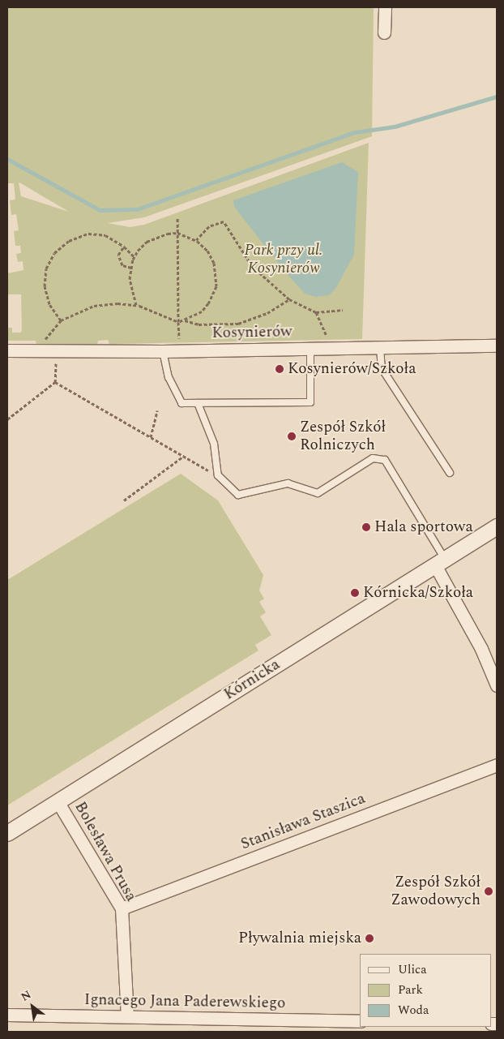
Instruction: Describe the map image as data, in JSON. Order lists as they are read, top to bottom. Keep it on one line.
{"streets":{"street":["Kosynierów","Kórnicka","Stanisława Staszica","Bolesława Prusa","Ignacego Jana Paderewskiego"]},"crossings":[["Kórnicka","Bolesława Prusa"],["Stanisława Staszica","Bolesława Prusa"],["Bolesława Prusa","Ignacego Jana Paderewskiego"]],"parks":["Park przy ul. Kosynierów"],"places":["Kosynierów/Szkoła","Zespół Szkół Rolniczych","Hala sportowa","Kórnicka/Szkoła","Zespół Szkół Zawodowych","Pływalnia miejska"],"legend":["Ulica","Park","Woda"],"north":"top left"}
